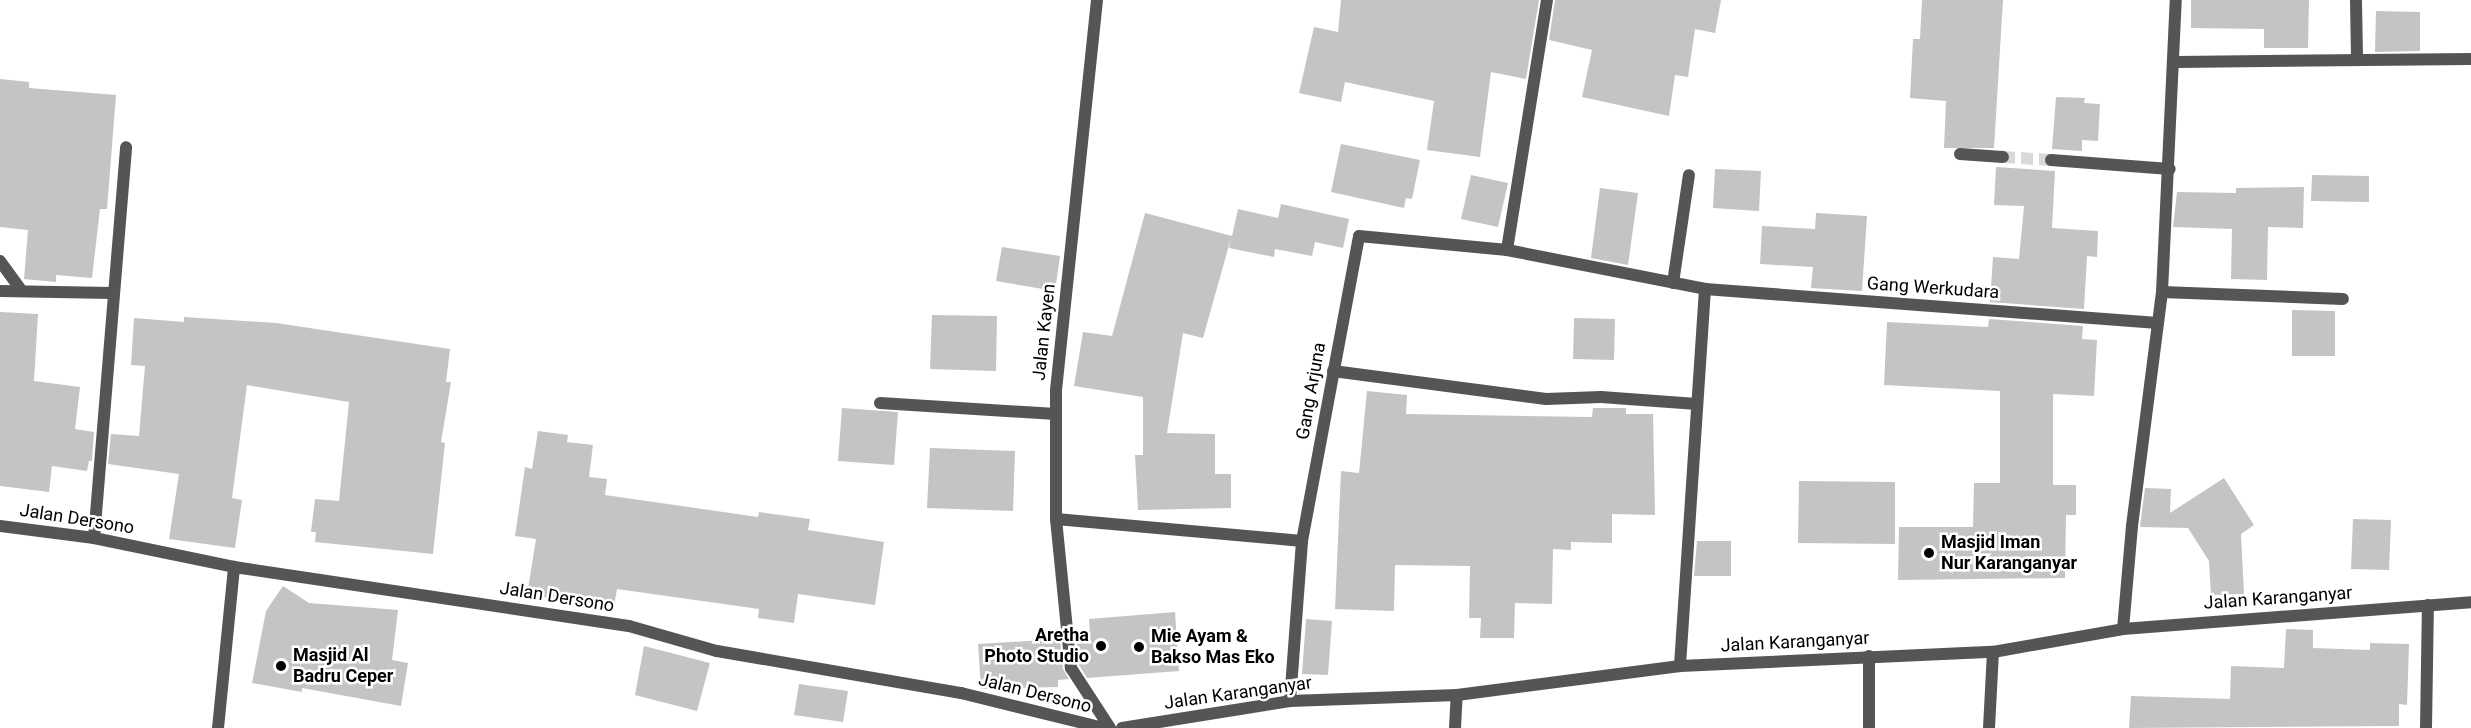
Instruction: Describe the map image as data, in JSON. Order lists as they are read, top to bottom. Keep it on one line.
{"streets":{"street":["Gang Werkudara","Jalan Kayen","Gang Arjuna","Jalan Dersono","Jalan Karanganyar"]},"crossings":[["Gang Werkudara","Gang Arjuna"],["Gang Arjuna","Jalan Karanganyar"]],"places":["Masjid Iman Nur Karanganyar","Aretha Photo Studio","Mie Ayam & Bakso Mas Eko","Masjid Al Badru Ceper"]}
